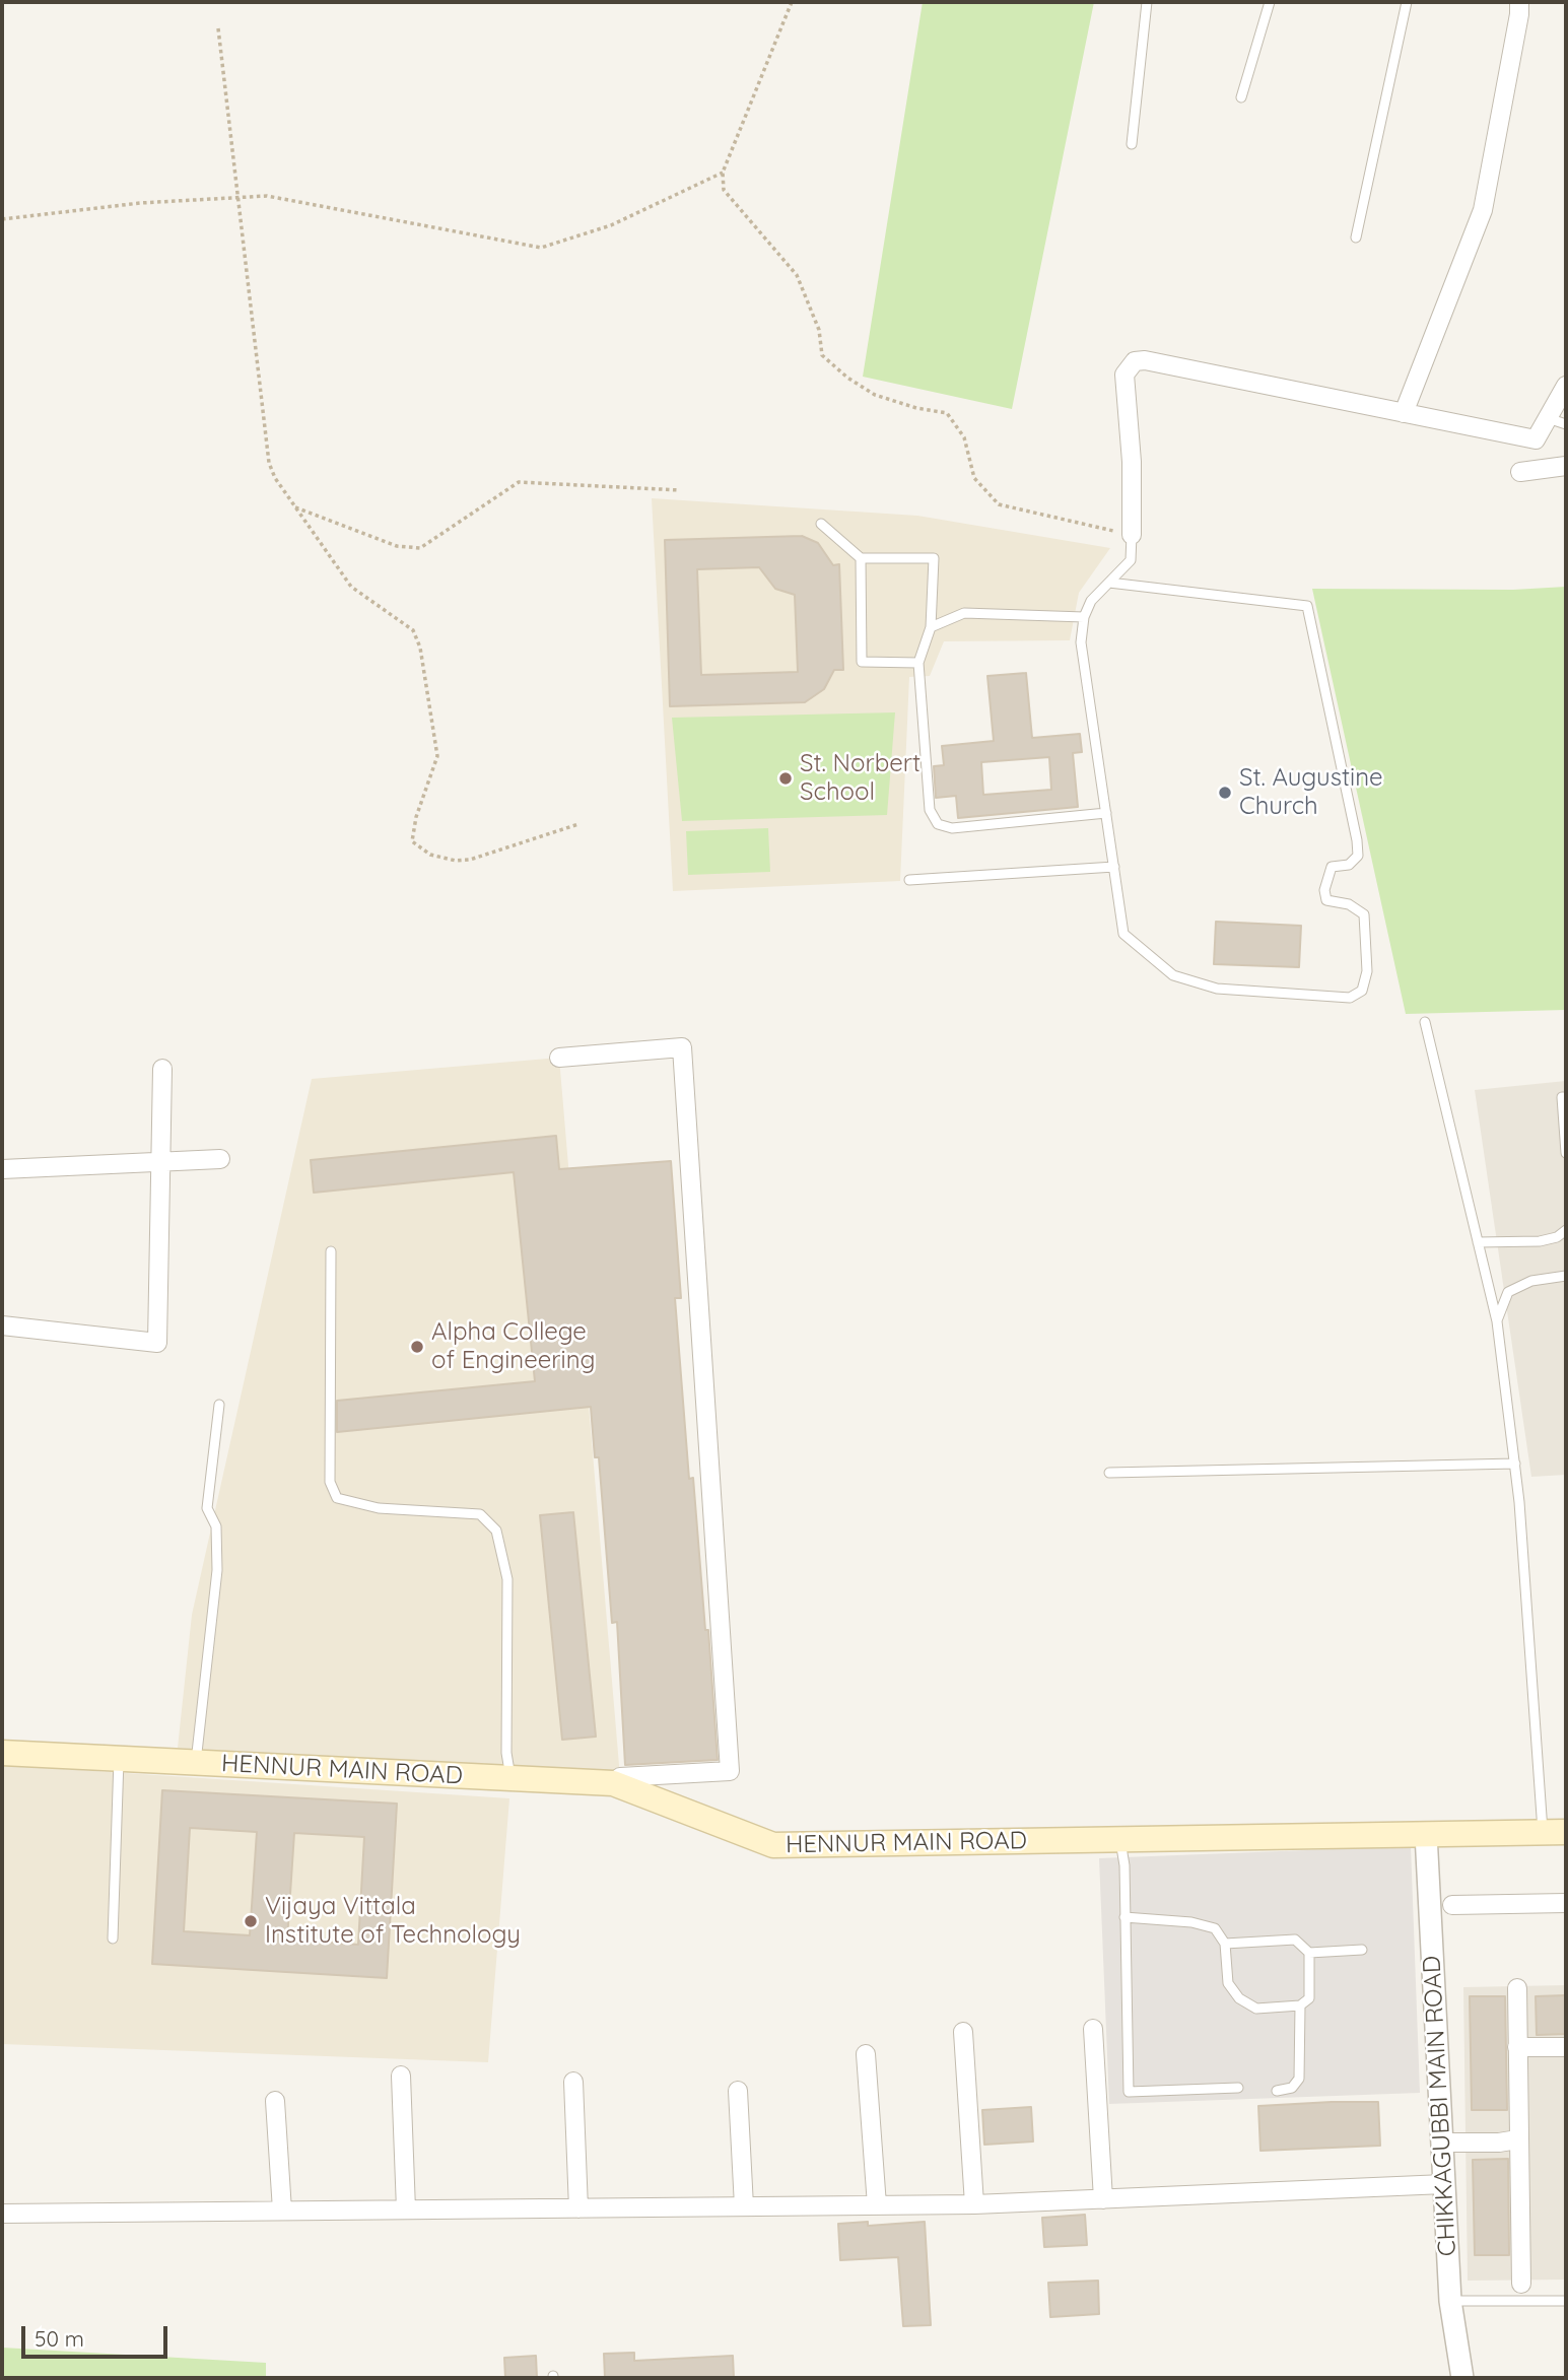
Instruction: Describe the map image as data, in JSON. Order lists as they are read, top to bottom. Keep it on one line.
{"streets":{"main road":["HENNUR MAIN ROAD"],"street":["CHIKKAGUBBI MAIN ROAD"]},"crossings":[["HENNUR MAIN ROAD","CHIKKAGUBBI MAIN ROAD"]],"places":["St. Norbert School","St. Augustine Church","Alpha College of Engineering","Vijaya Vittala Institute of Technology"],"scale_bar":"50 m"}
